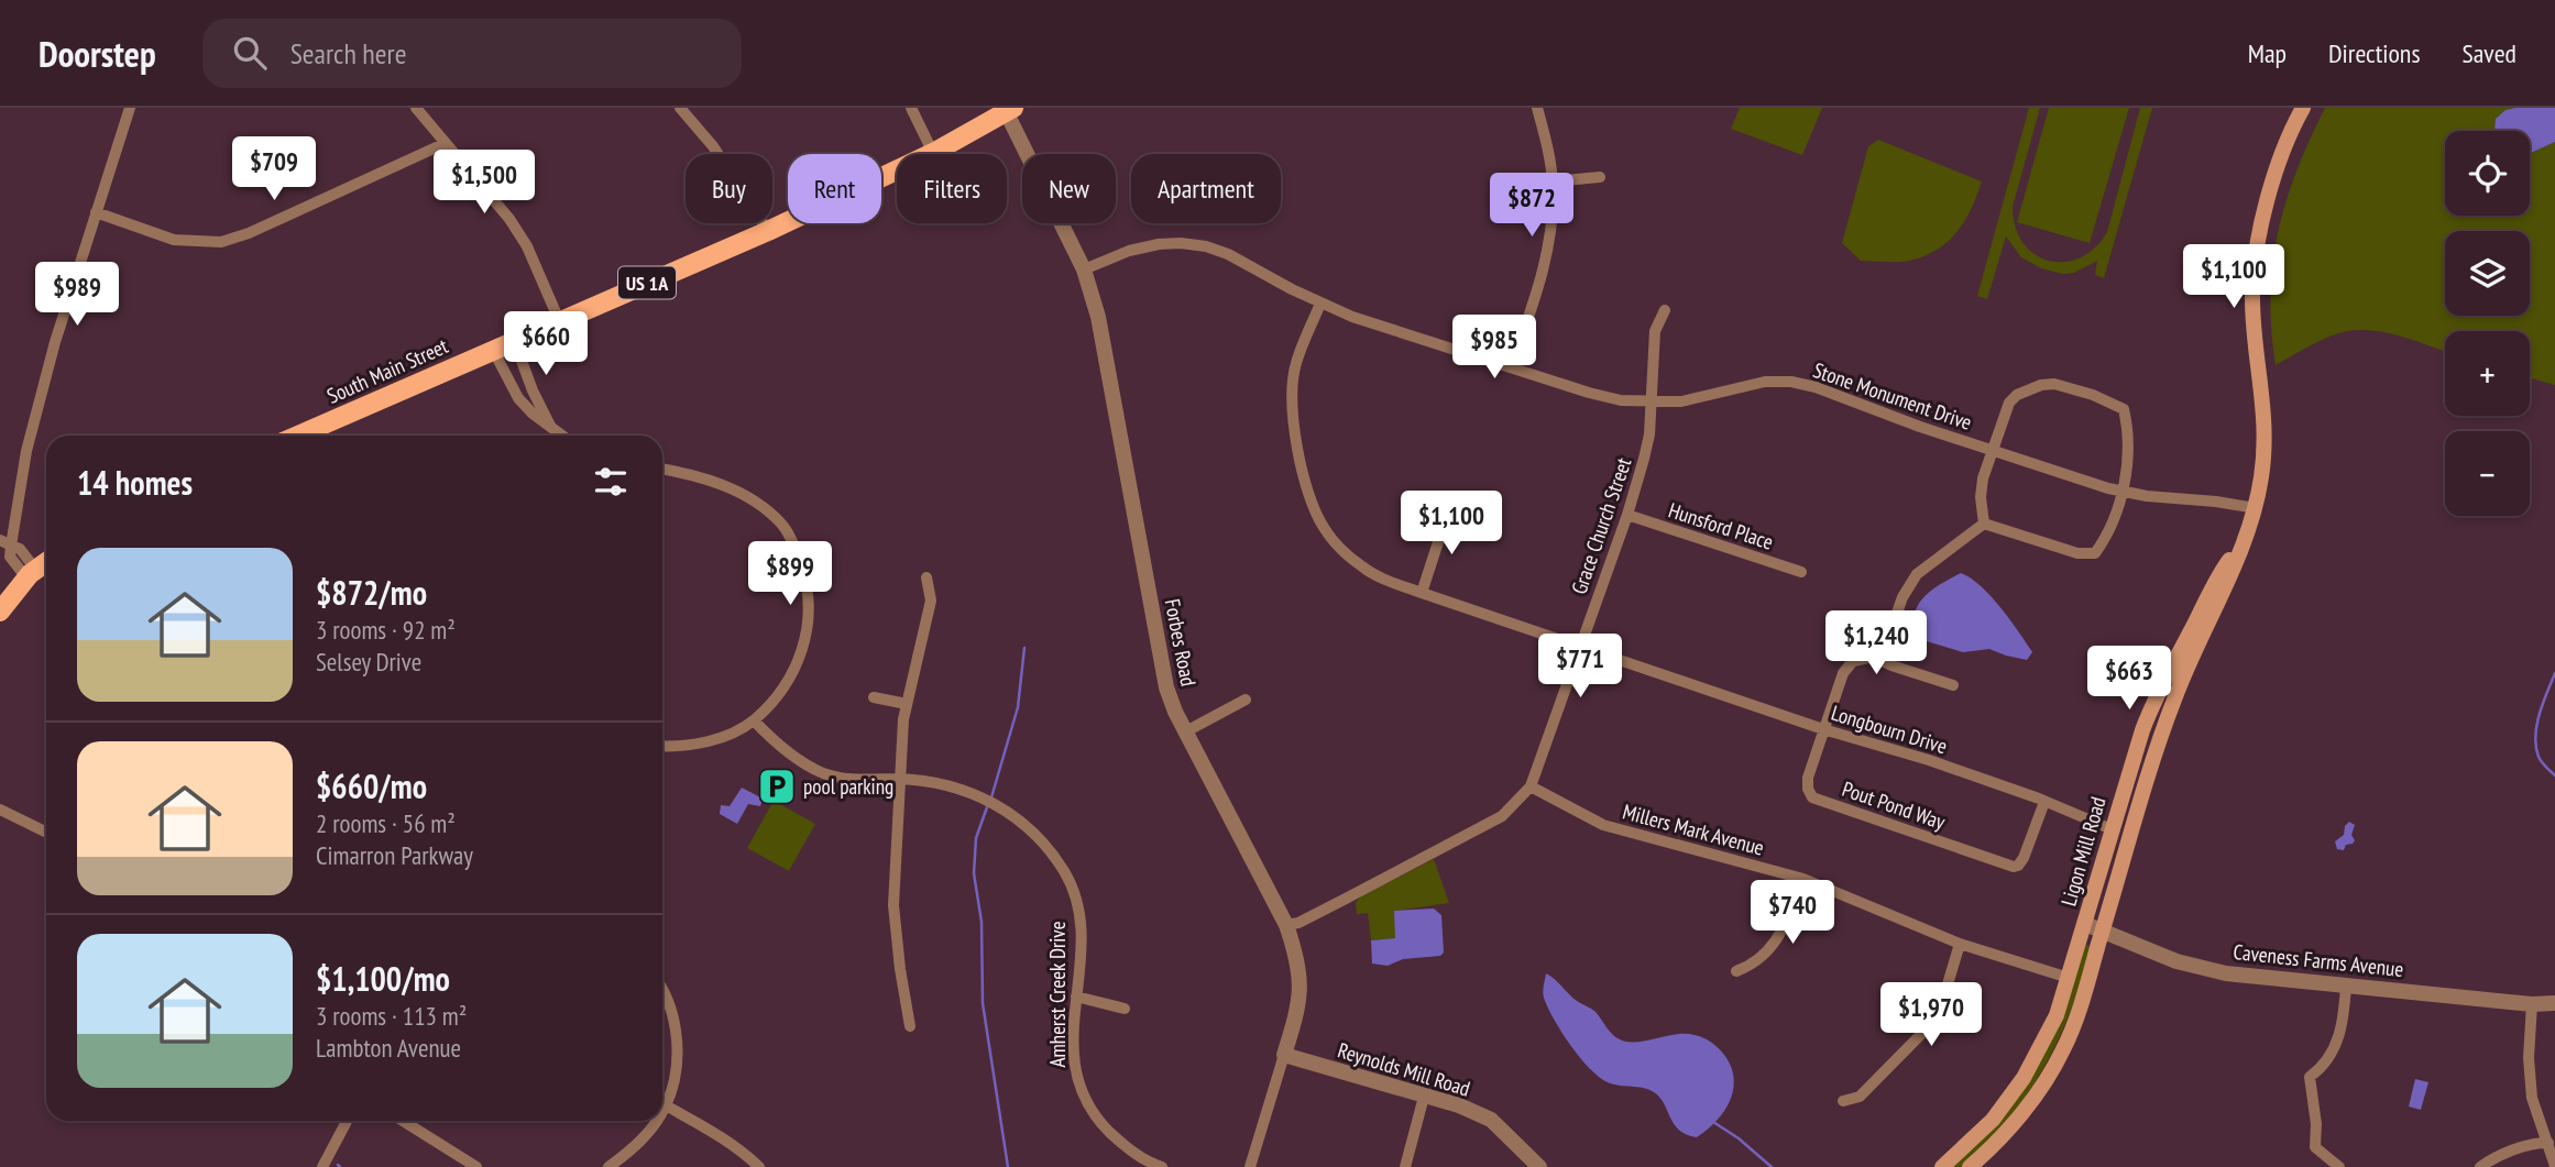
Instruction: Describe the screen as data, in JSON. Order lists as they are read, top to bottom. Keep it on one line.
{"streets":{"main road":["US 1A","South Main Street","Ligon Mill Road"],"street":["Stone Monument Drive","Grace Church Street","Hunsford Place","Forbes Road","Longbourn Drive","Pout Pond Way","Millers Mark Avenue","Caveness Farms Avenue","Amherst Creek Drive","Reynolds Mill Road"]},"crossings":[["South Main Street","Forbes Road"],["Stone Monument Drive","Grace Church Street"],["Stone Monument Drive","Forbes Road"],["Stone Monument Drive","Longbourn Drive"],["Stone Monument Drive","Ligon Mill Road"],["Grace Church Street","Hunsford Place"],["Grace Church Street","Forbes Road"],["Grace Church Street","Longbourn Drive"],["Grace Church Street","Millers Mark Avenue"],["Forbes Road","Reynolds Mill Road"],["Longbourn Drive","Pout Pond Way"],["Longbourn Drive","Ligon Mill Road"],["Millers Mark Avenue","Ligon Mill Road"],["Ligon Mill Road","Caveness Farms Avenue"]],"places":{"parking":["pool parking"]},"page":{"header":"Doorstep","search":"Search here","nav":["Map","Directions","Saved"],"map_buttons":["+","−"],"price":["$709","$1,500","$872","$1,100","$989","$660","$985","$1,100","$899","$1,240","$771","$663","$740","$1,970"],"chip":["Buy","Rent","Filters","New","Apartment"],"heading":"14 homes","list":[{"name":"$872/mo","note":"3 rooms · 92 m² · Selsey Drive"},{"name":"$660/mo","note":"2 rooms · 56 m² · Cimarron Parkway"},{"name":"$1,100/mo","note":"3 rooms · 113 m² · Lambton Avenue"}]}}
